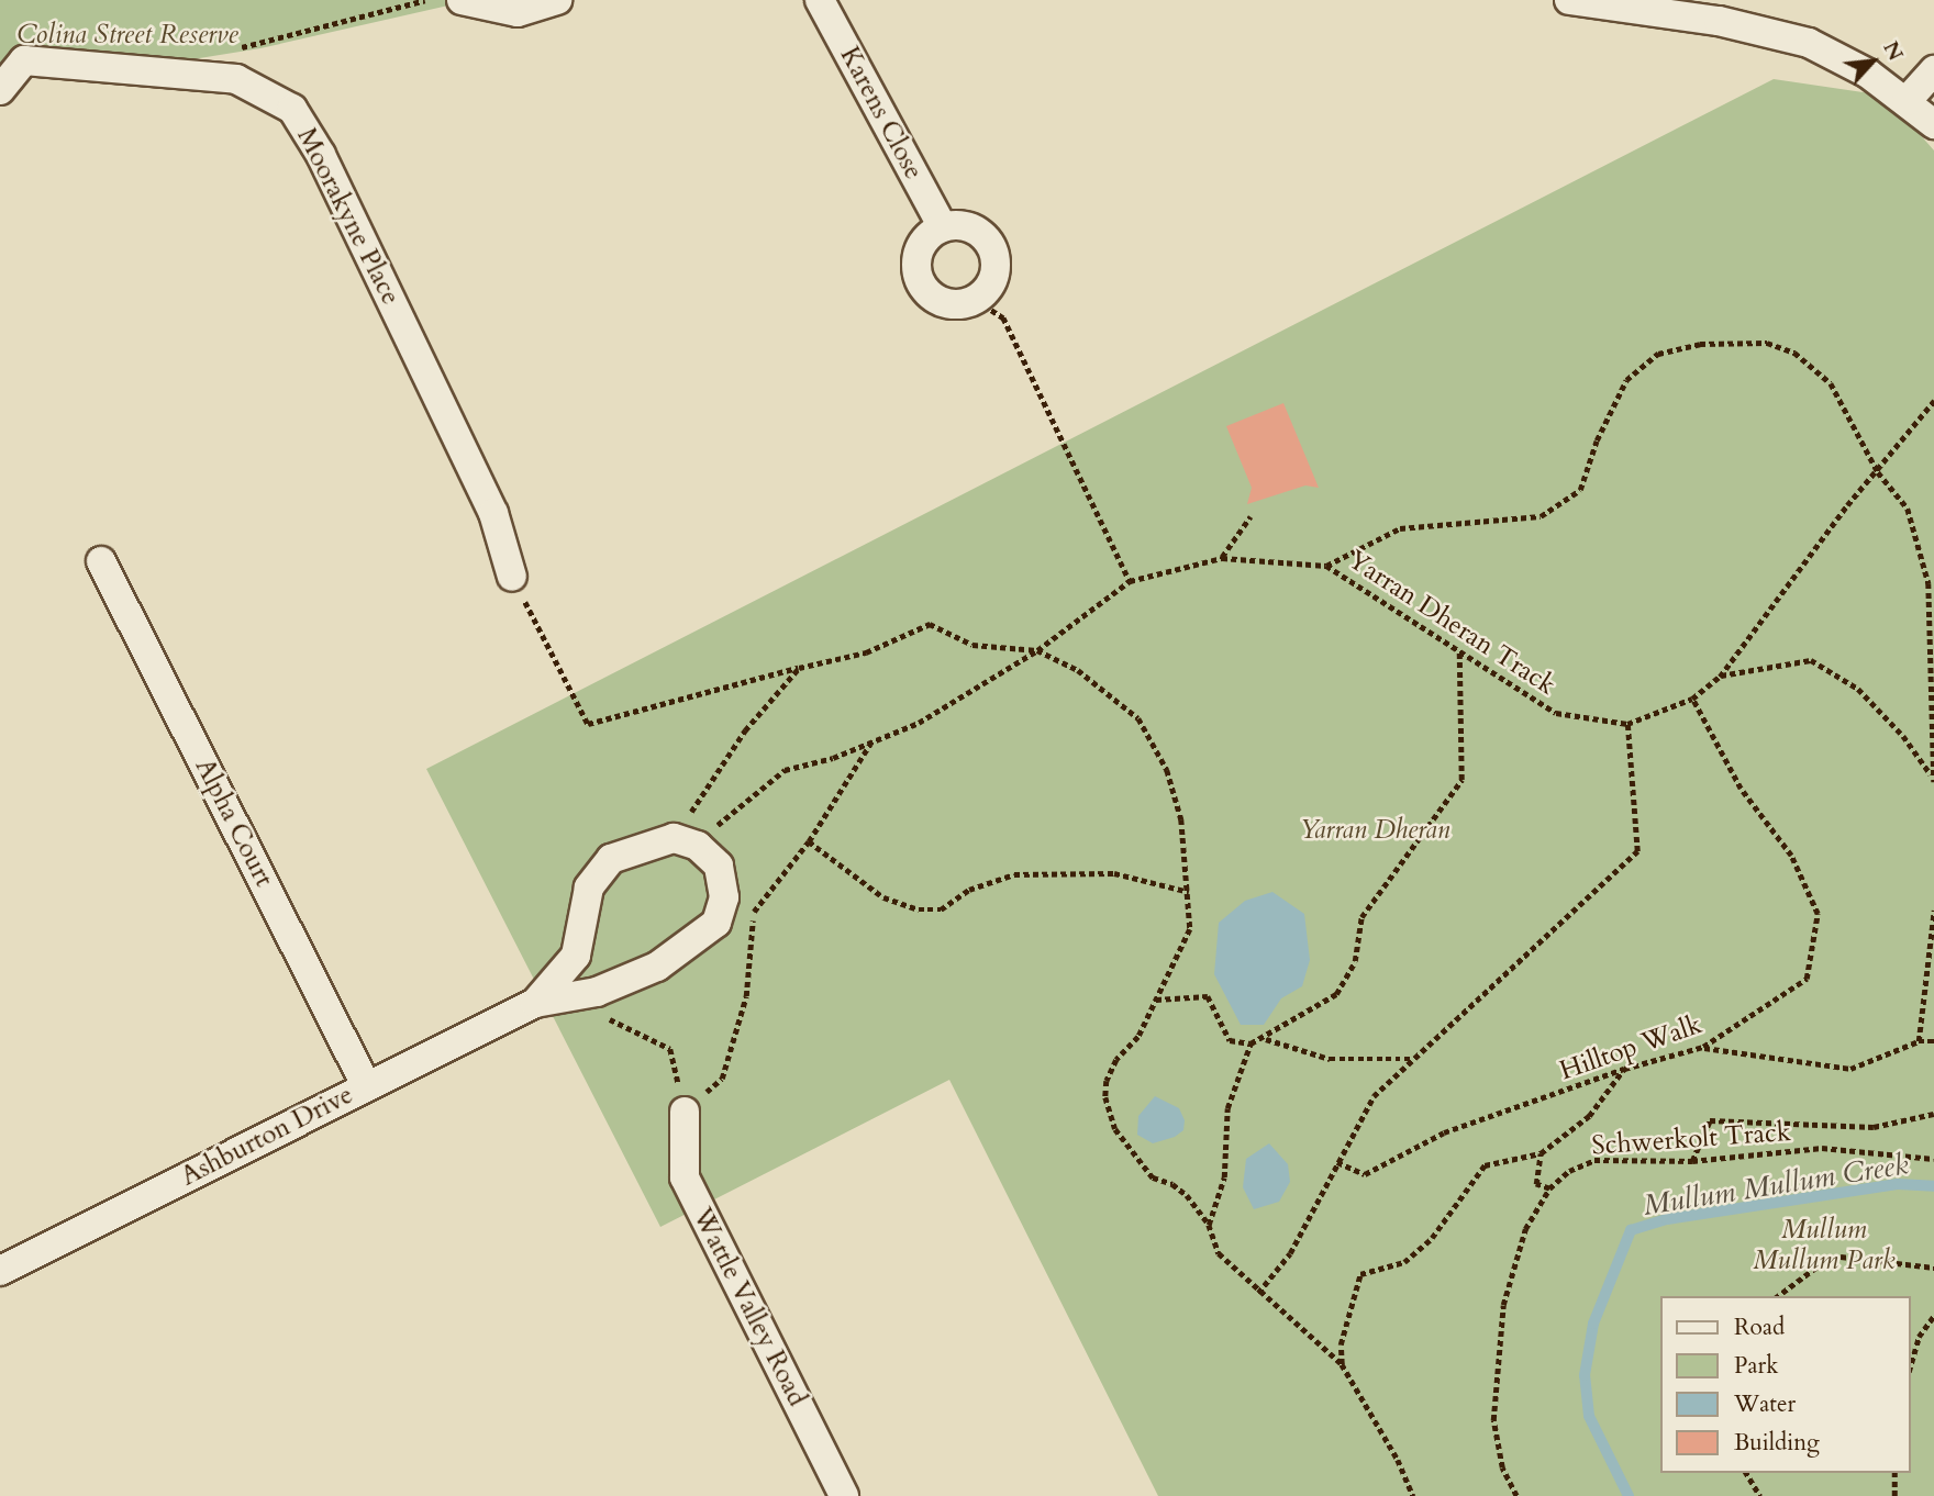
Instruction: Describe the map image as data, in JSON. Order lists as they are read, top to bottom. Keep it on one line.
{"streets":{"street":["Karens Close","Moorakyne Place","Alpha Court","Ashburton Drive","Wattle Valley Road"],"path":["Yarran Dheran Track","Hilltop Walk","Schwerkolt Track"]},"crossings":[["Yarran Dheran Track","Ashburton Drive"],["Alpha Court","Ashburton Drive"]],"water":["Mullum Mullum Creek"],"parks":["Colina Street Reserve","Yarran Dheran","Mullum Mullum Park"],"legend":["Road","Park","Water","Building"],"north":"top right"}
